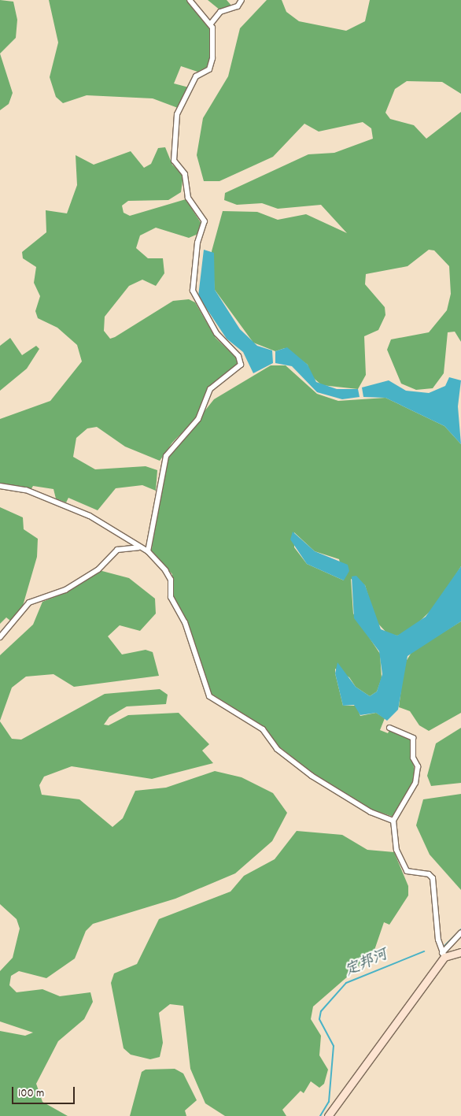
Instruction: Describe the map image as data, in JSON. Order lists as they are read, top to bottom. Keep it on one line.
{"water":["定邦河"],"scale_bar":"100 m"}
